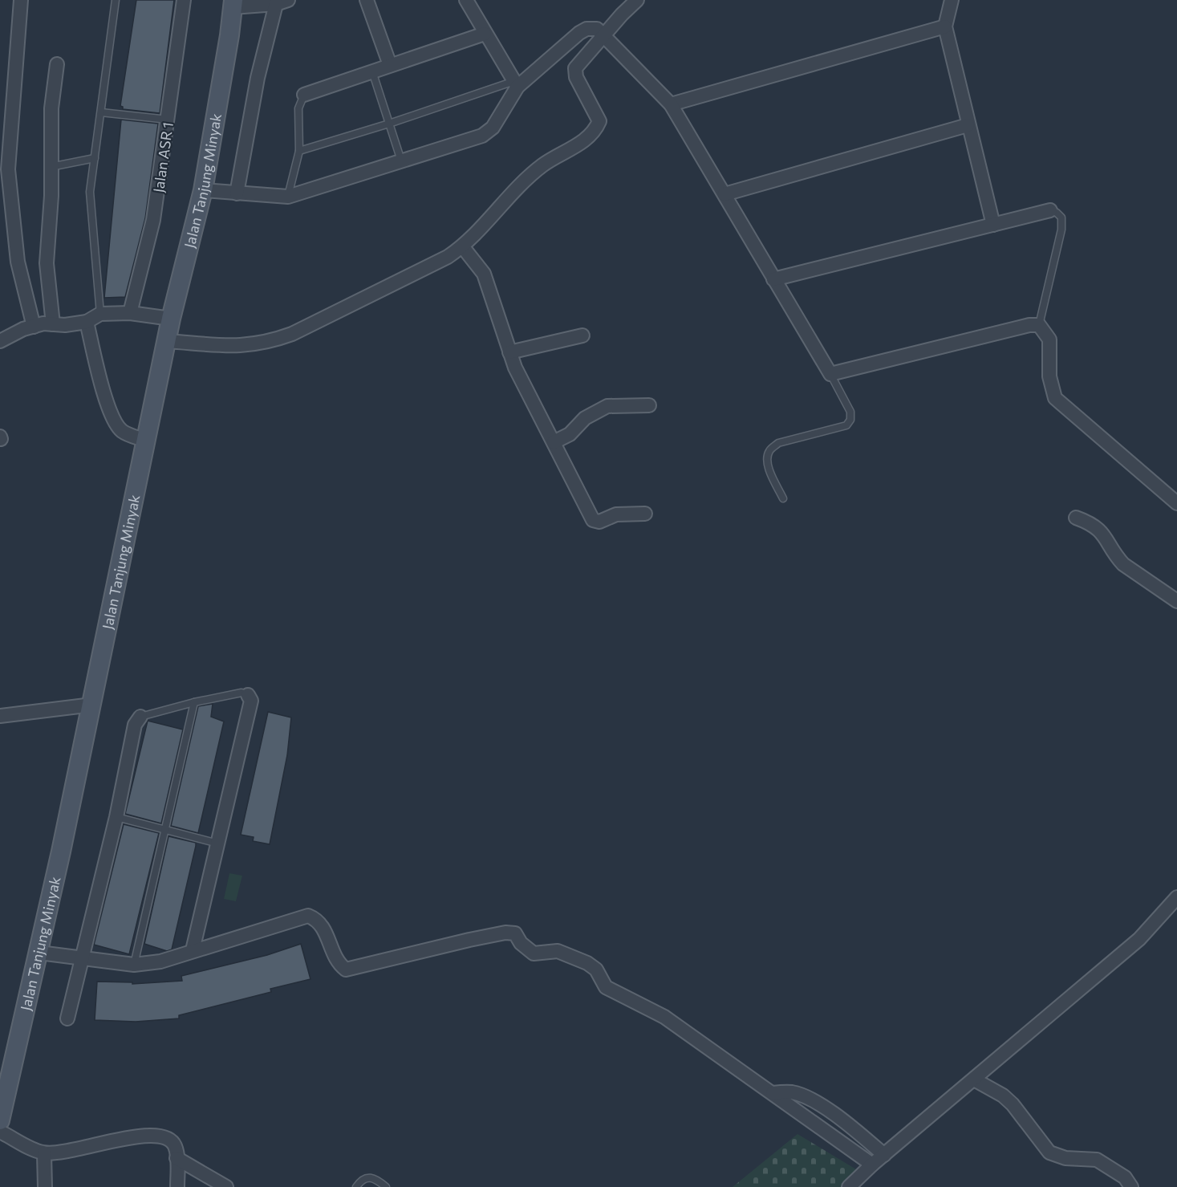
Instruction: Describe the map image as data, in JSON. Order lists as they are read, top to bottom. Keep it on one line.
{"streets":{"main road":["Jalan Tanjung Minyak"],"street":["Jalan ASR 1"]}}
